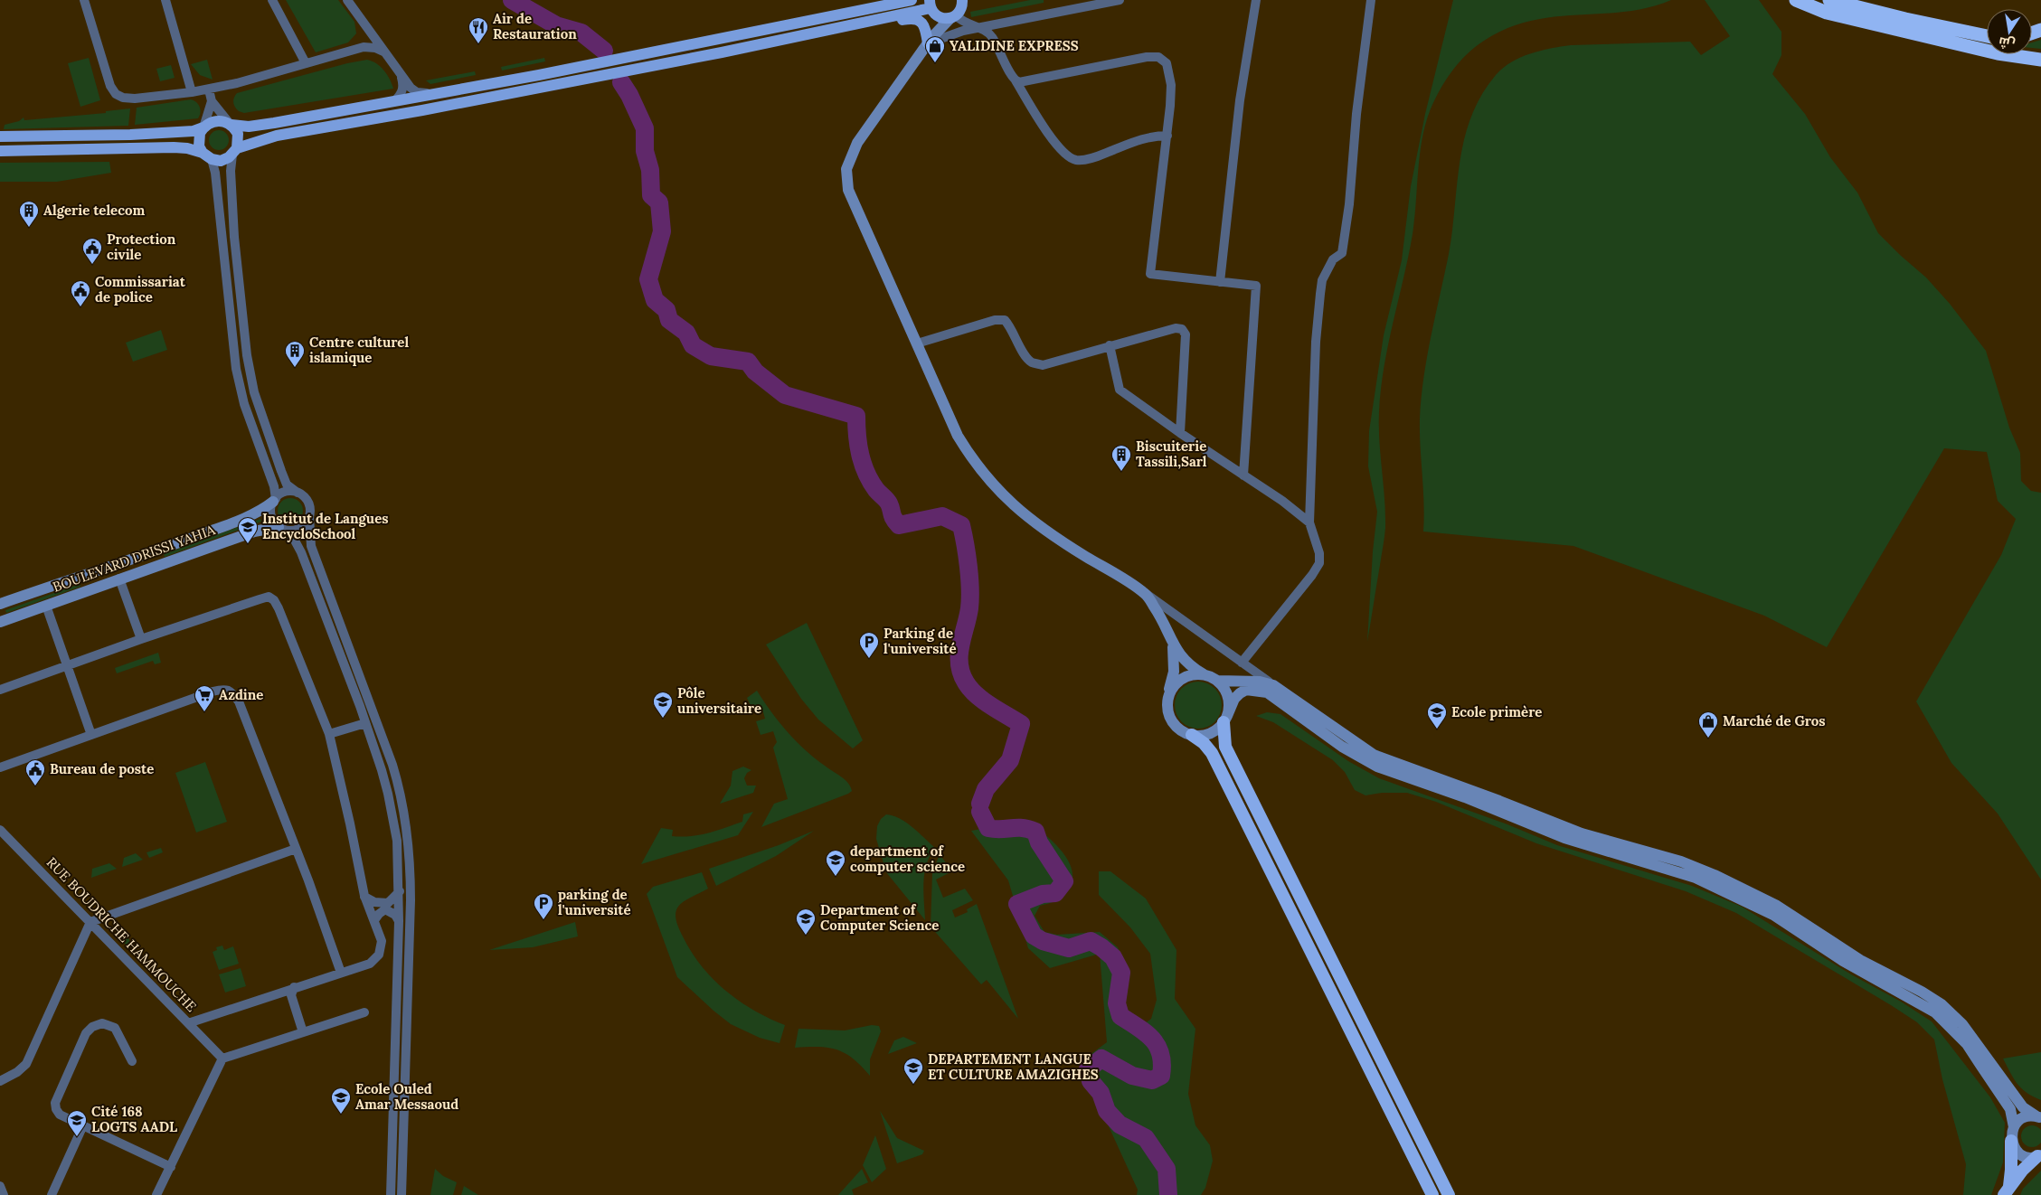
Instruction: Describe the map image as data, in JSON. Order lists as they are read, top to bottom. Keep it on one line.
{"streets":{"main road":["BOULEVARD DRISSI YAHIA"],"street":["RUE BOUDRICHE HAMMOUCHE"]},"places":{"restaurant":["Air de Restauration"],"shop":["YALIDINE EXPRESS","Marché de Gros"],"building":["Algerie telecom","Centre culturel islamique","Biscuiterie Tassili,Sarl"],"public building":["Protection civile","Commissariat de police","Bureau de poste"],"school or university":["Institut de Langues EncycloSchool","Pôle universitaire","Ecole primère","department of computer science","Department of Computer Science","DEPARTEMENT LANGUE ET CULTURE AMAZIGHES","Ecole Ouled Amar Messaoud","Cité 168 LOGTS AADL"],"parking":["Parking de l'université","parking de l'université"],"supermarket":["Azdine"]},"north":"bottom"}
